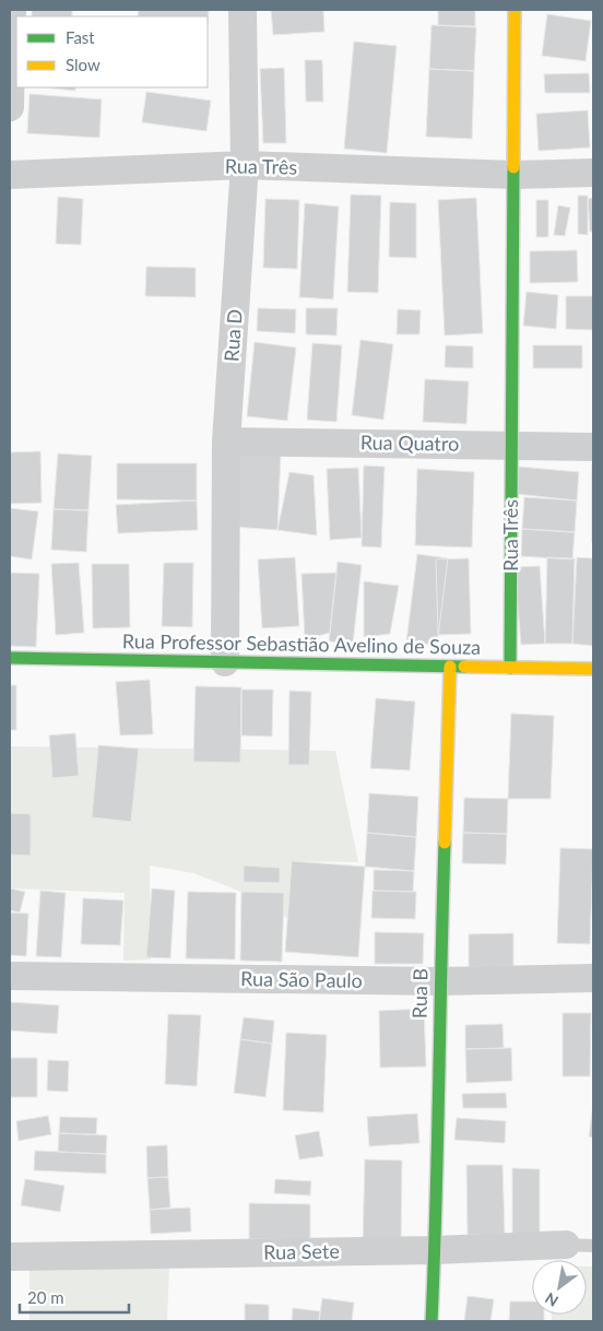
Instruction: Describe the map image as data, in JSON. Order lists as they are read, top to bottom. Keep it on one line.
{"streets":{"street":["Rua Três","Rua D","Rua Quatro","Rua Professor Sebastião Avelino de Souza","Rua São Paulo","Rua B","Rua Sete"]},"crossings":[["Rua Três","Rua D"],["Rua Três","Rua Quatro"],["Rua Três","Rua Professor Sebastião Avelino de Souza"],["Rua D","Rua Quatro"],["Rua D","Rua Professor Sebastião Avelino de Souza"],["Rua Professor Sebastião Avelino de Souza","Rua B"],["Rua São Paulo","Rua B"],["Rua B","Rua Sete"]],"legend":["Fast","Slow"],"scale_bar":"20 m","north":"bottom left"}
